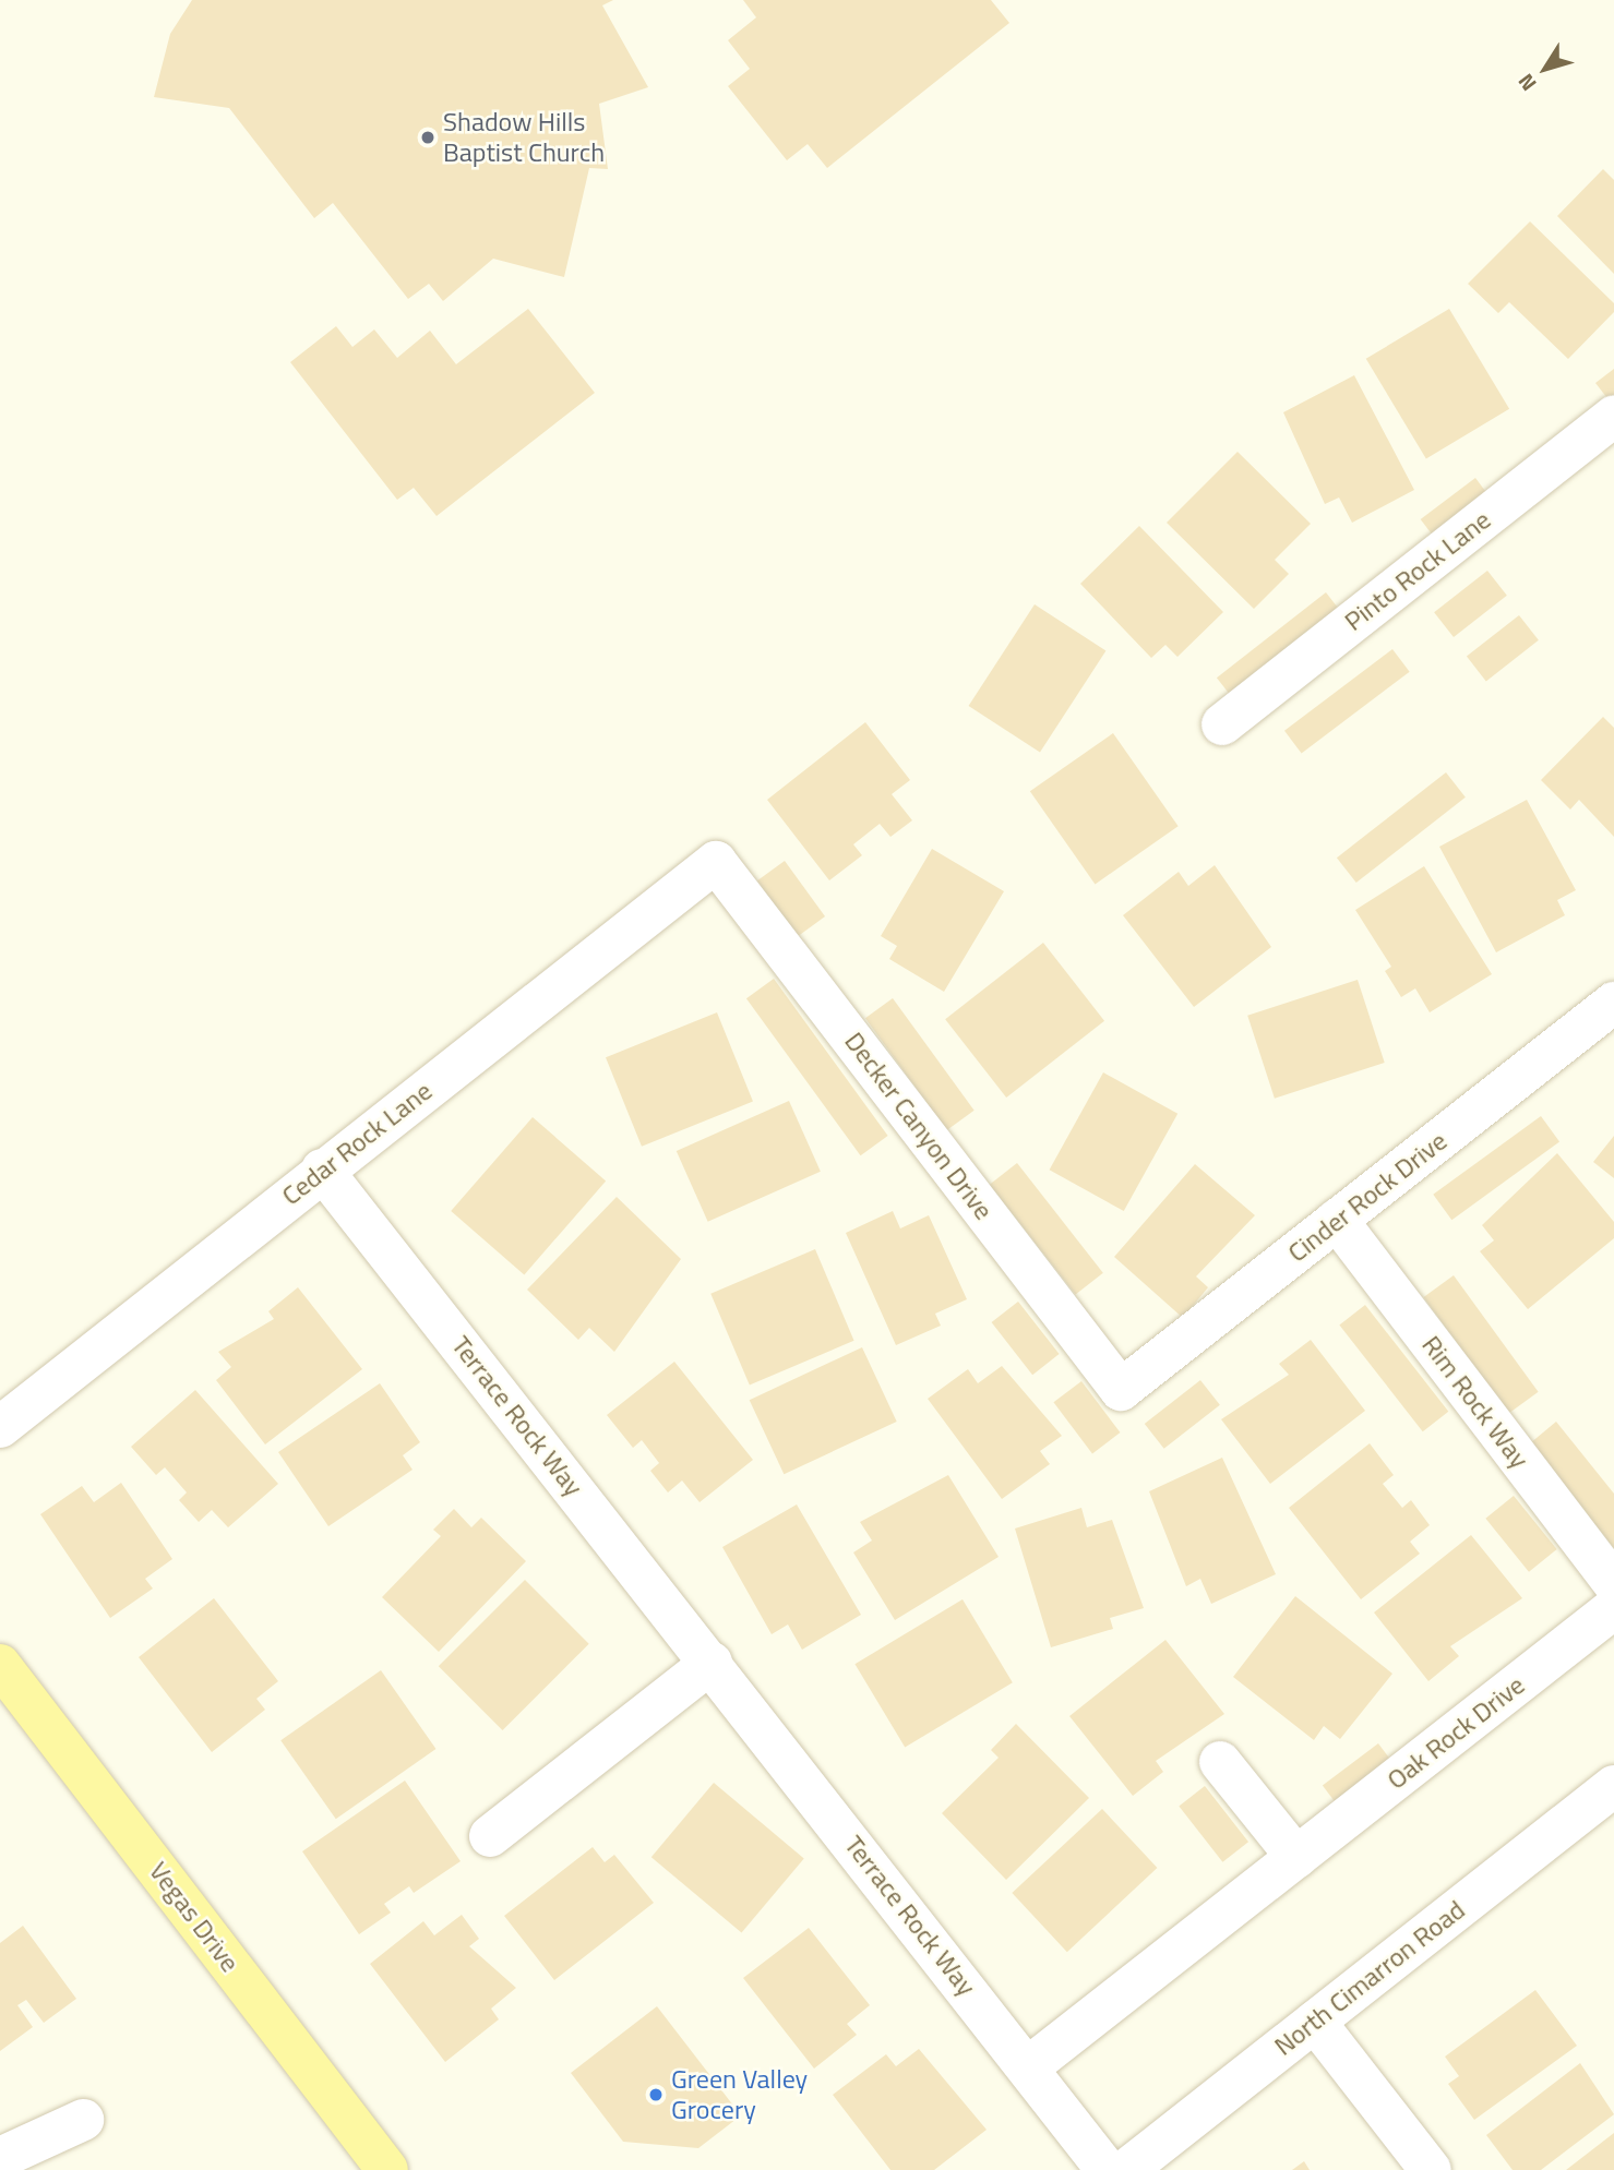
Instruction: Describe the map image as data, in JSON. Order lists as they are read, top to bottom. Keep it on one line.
{"streets":{"main road":["Vegas Drive"],"street":["Pinto Rock Lane","Decker Canyon Drive","Cedar Rock Lane","Cinder Rock Drive","Rim Rock Way","Terrace Rock Way","Oak Rock Drive","North Cimarron Road"]},"crossings":[["Decker Canyon Drive","Cedar Rock Lane"],["Decker Canyon Drive","Cinder Rock Drive"],["Cedar Rock Lane","Terrace Rock Way"],["Cinder Rock Drive","Rim Rock Way"],["Terrace Rock Way","Oak Rock Drive"]],"places":["Shadow Hills Baptist Church","Green Valley Grocery"],"north":"bottom left"}
